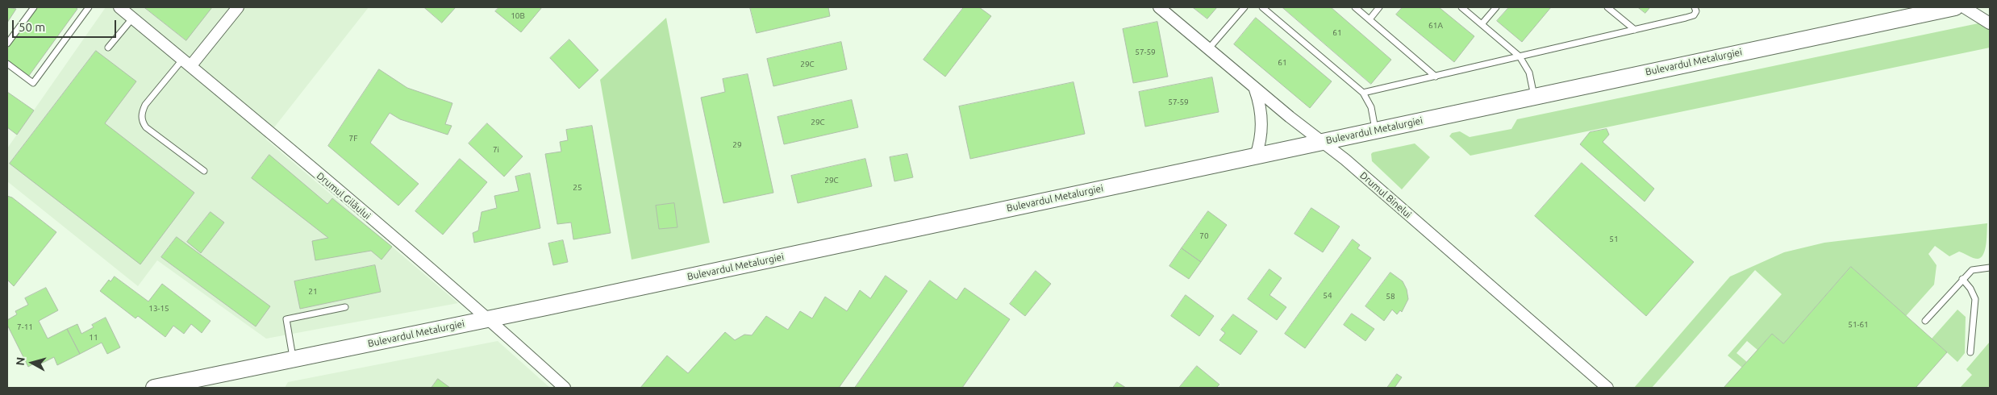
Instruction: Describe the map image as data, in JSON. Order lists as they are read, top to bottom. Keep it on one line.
{"streets":{"main road":["Bulevardul Metalurgiei"],"street":["Drumul Binelui","Drumul Gilăului"]},"crossings":[["Bulevardul Metalurgiei","Drumul Binelui"],["Bulevardul Metalurgiei","Drumul Gilăului"]],"house_numbers":["10B","61A","61","57-59","61","29C","57-59","29C","7F","29","7i","29C","25","70","51","21","54","58","13-15","51-61","7-11","11"],"scale_bar":"50 m","north":"left"}
